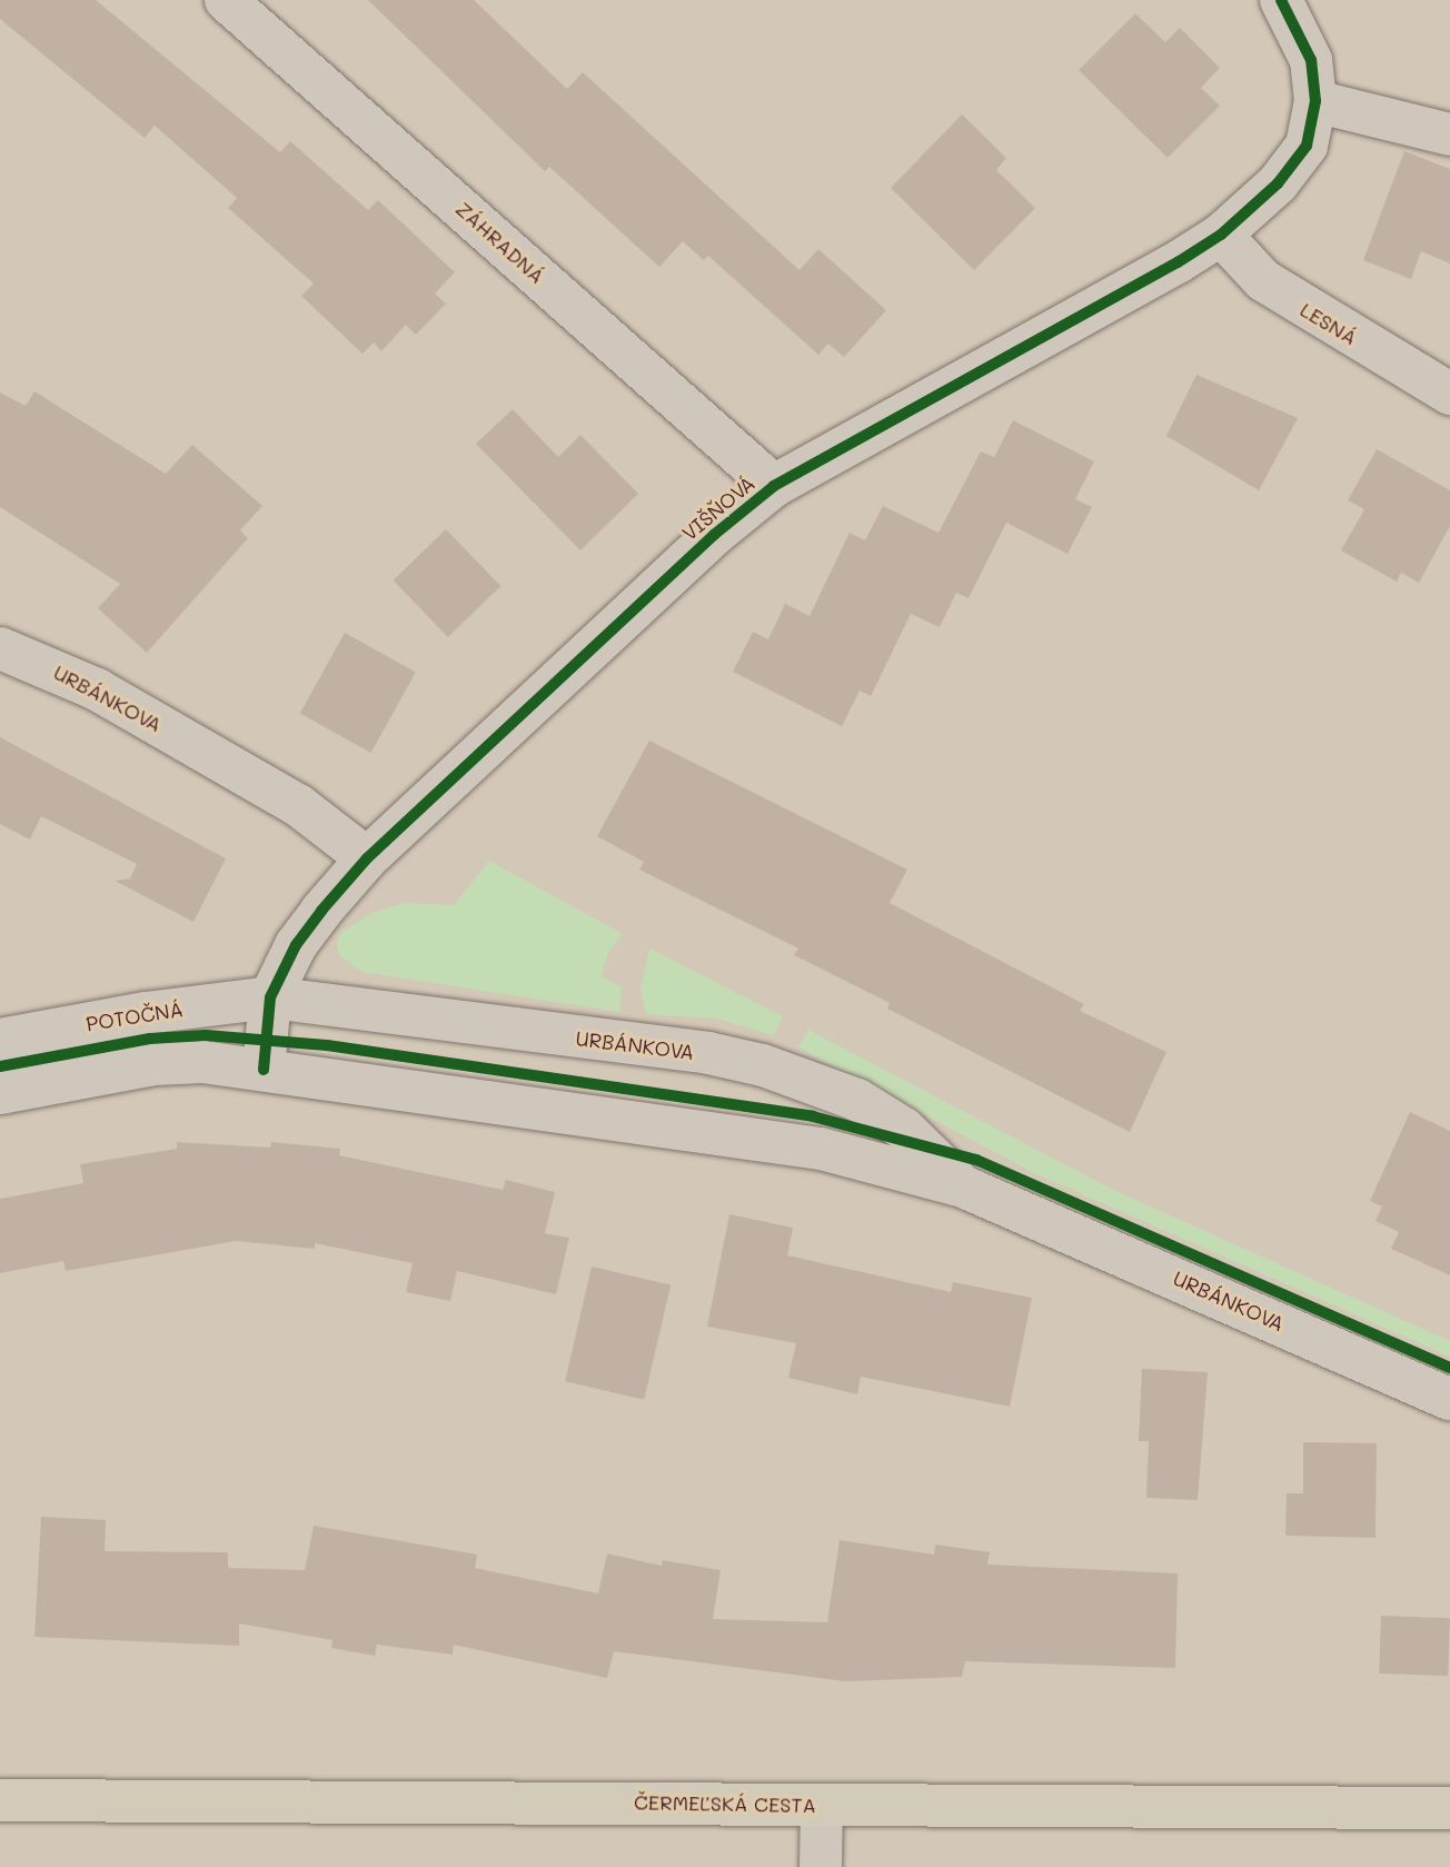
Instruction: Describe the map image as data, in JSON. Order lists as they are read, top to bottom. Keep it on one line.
{"streets":{"main road":["ČERMEĽSKÁ CESTA"],"street":["ZÁHRADNÁ","LESNÁ","VIŠŇOVÁ","URBÁNKOVA","POTOČNÁ"]},"crossings":[["ZÁHRADNÁ","VIŠŇOVÁ"],["LESNÁ","VIŠŇOVÁ"],["VIŠŇOVÁ","URBÁNKOVA"],["VIŠŇOVÁ","POTOČNÁ"],["URBÁNKOVA","POTOČNÁ"]]}
